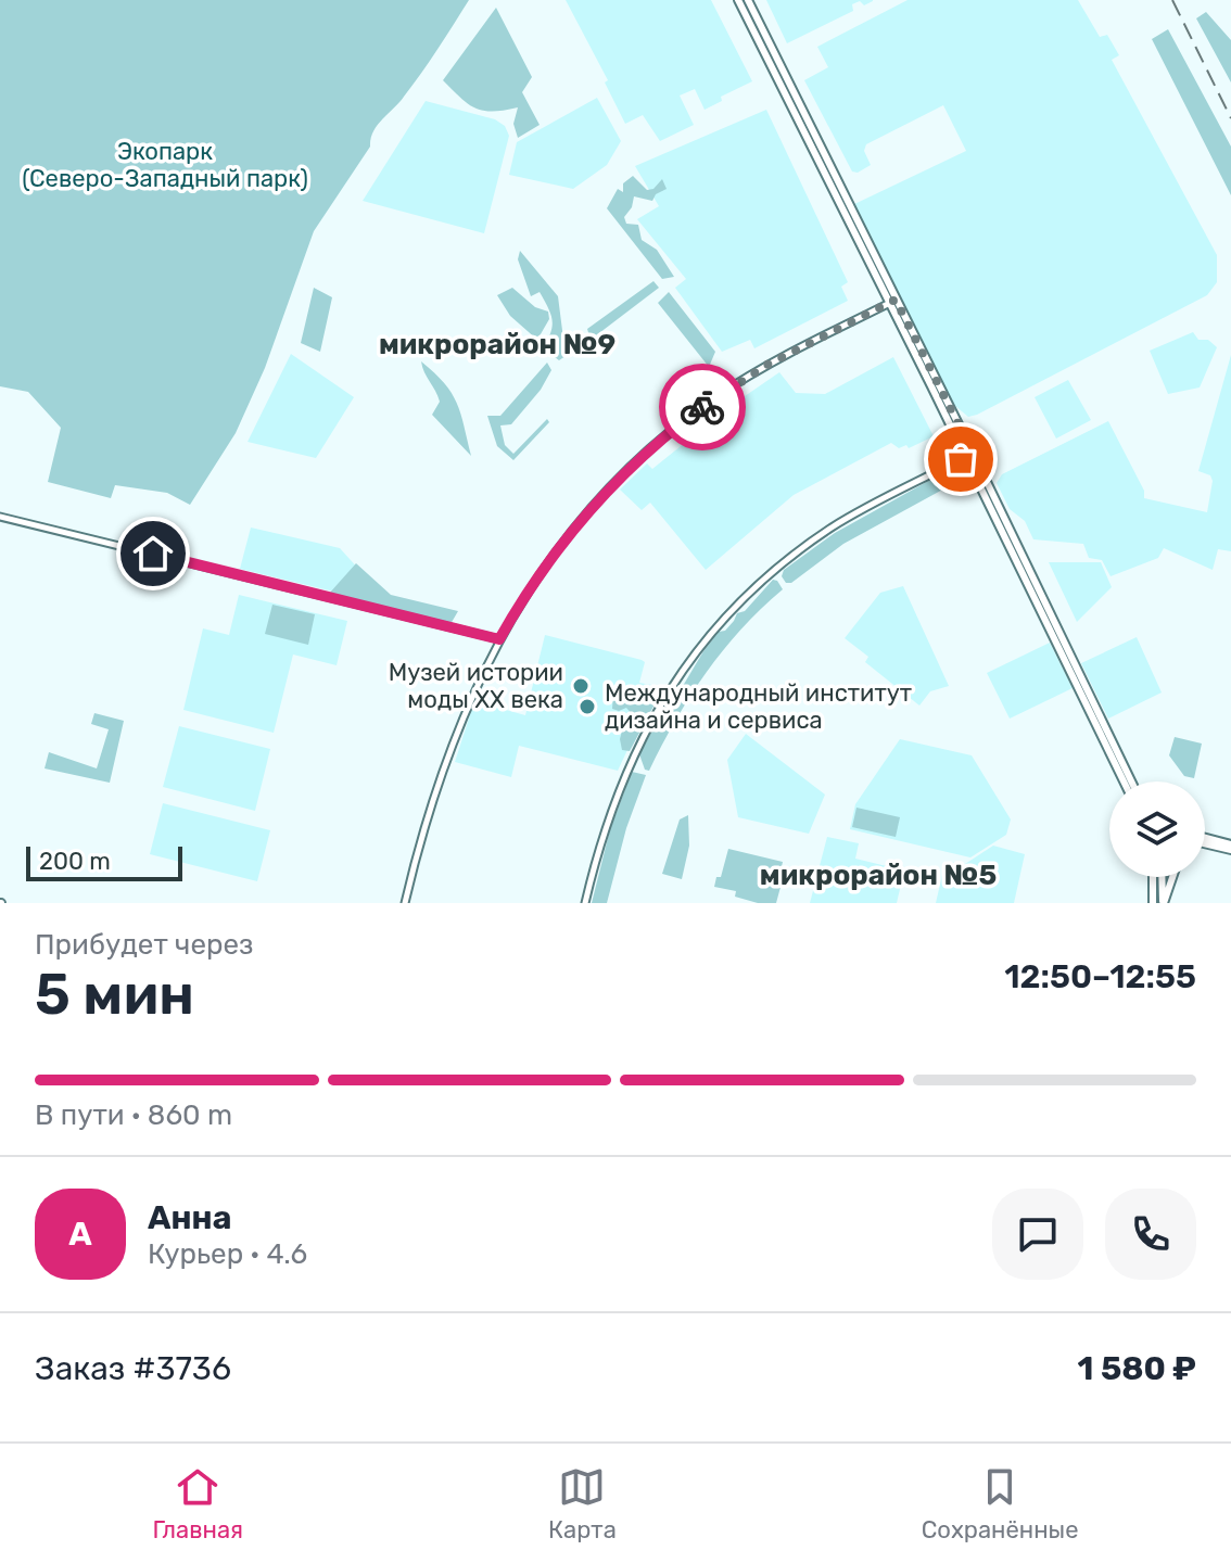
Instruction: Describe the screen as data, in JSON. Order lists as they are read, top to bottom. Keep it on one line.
{"districts":["микрорайон №9","микрорайон №5"],"parks":["Экопарк (Северо-Западный парк)"],"places":["Музей истории моды XX века","Международный институт дизайна и сервиса"],"scale_bar":"200 m","page":{"scale":"200 m","heading":["5 мин","Прибудет через","12:50–12:55"],"panel":["Анна","Курьер · 4.6","Заказ #3736","1 580 ₽"],"bar":"В пути · 860 m","round":"А","tabs":["Главная","Карта","Сохранённые"]}}
